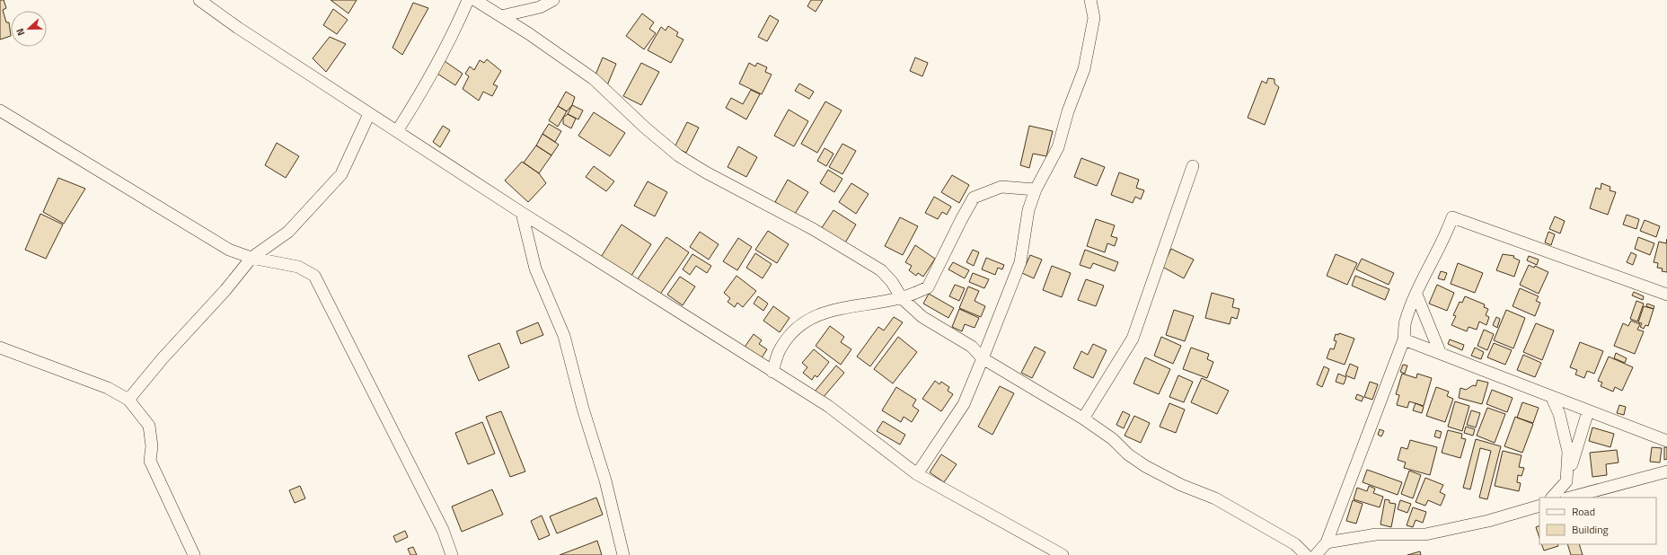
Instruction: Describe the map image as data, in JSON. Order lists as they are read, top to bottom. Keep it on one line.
{"legend":["Road","Building"],"north":"left"}
